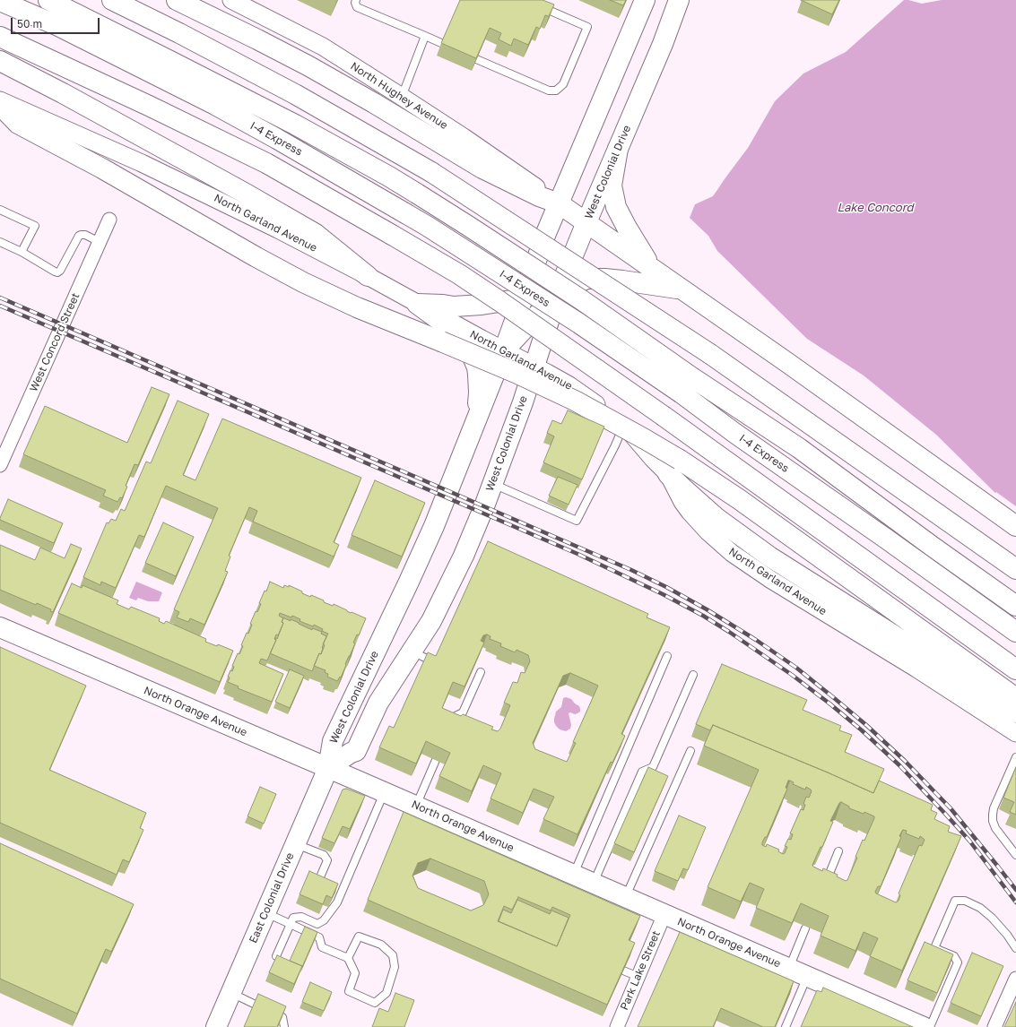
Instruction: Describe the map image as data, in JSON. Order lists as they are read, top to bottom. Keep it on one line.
{"streets":{"main road":["I-4 Express","West Colonial Drive","North Orange Avenue","East Colonial Drive"],"street":["North Hughey Avenue","North Garland Avenue","West Concord Street","Park Lake Street"]},"crossings":[["North Hughey Avenue","West Colonial Drive"],["West Colonial Drive","North Garland Avenue"],["West Colonial Drive","North Orange Avenue"],["West Colonial Drive","East Colonial Drive"],["North Orange Avenue","East Colonial Drive"],["North Orange Avenue","Park Lake Street"]],"water":["Lake Concord"],"scale_bar":"50 m"}
